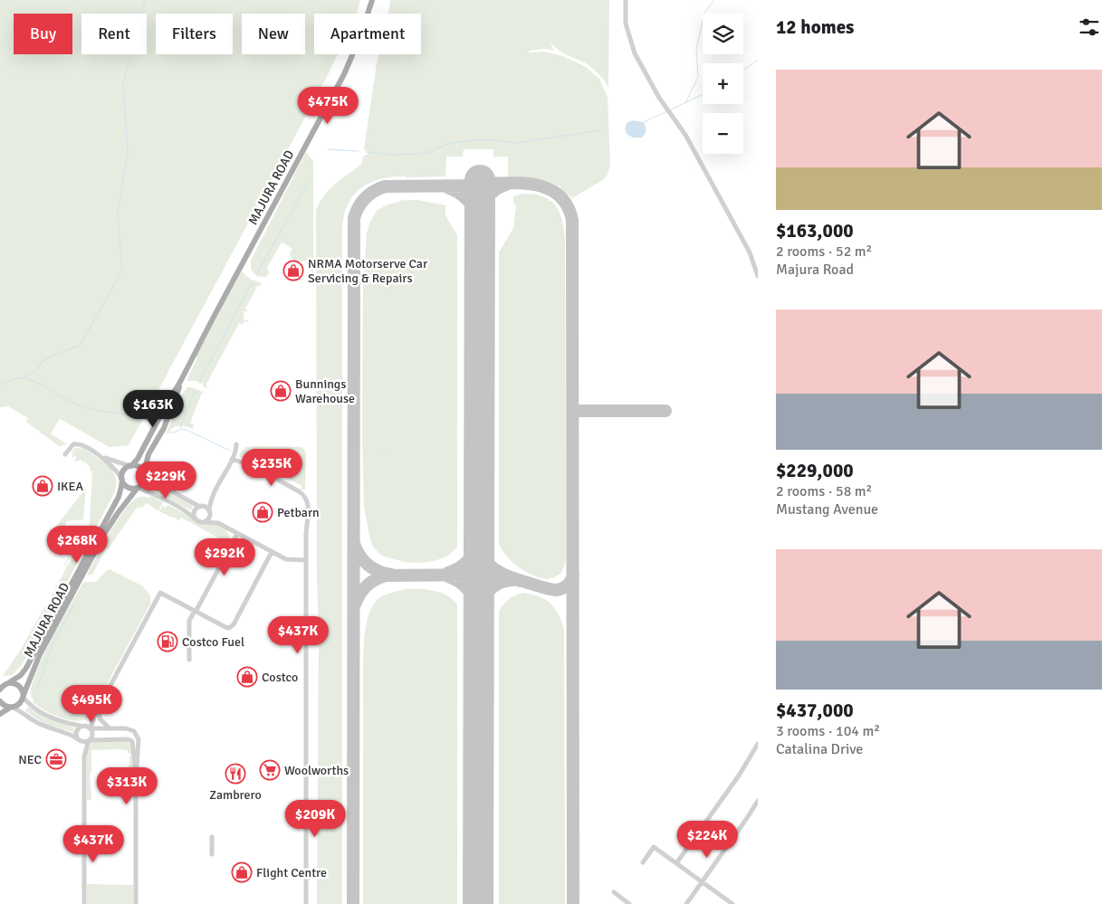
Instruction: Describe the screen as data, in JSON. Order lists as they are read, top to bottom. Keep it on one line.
{"streets":{"main road":["MAJURA ROAD"]},"places":{"shop":["NRMA Motorserve Car Servicing & Repairs","Bunnings Warehouse","IKEA","Petbarn","Costco","Flight Centre"],"fuel station":["Costco Fuel"],"office":["NEC"],"supermarket":["Woolworths"],"restaurant":["Zambrero"]},"page":{"heading":"12 homes","map_buttons":["+","−"],"chip":["Buy","Rent","Filters","New","Apartment"],"list":[{"name":"$163,000","note":"2 rooms · 52 m² · Majura Road"},{"name":"$229,000","note":"2 rooms · 58 m² · Mustang Avenue"},{"name":"$437,000","note":"3 rooms · 104 m² · Catalina Drive"}],"price":["$475K","$163K","$235K","$229K","$268K","$292K","$437K","$495K","$313K","$209K","$224K","$437K"]}}
